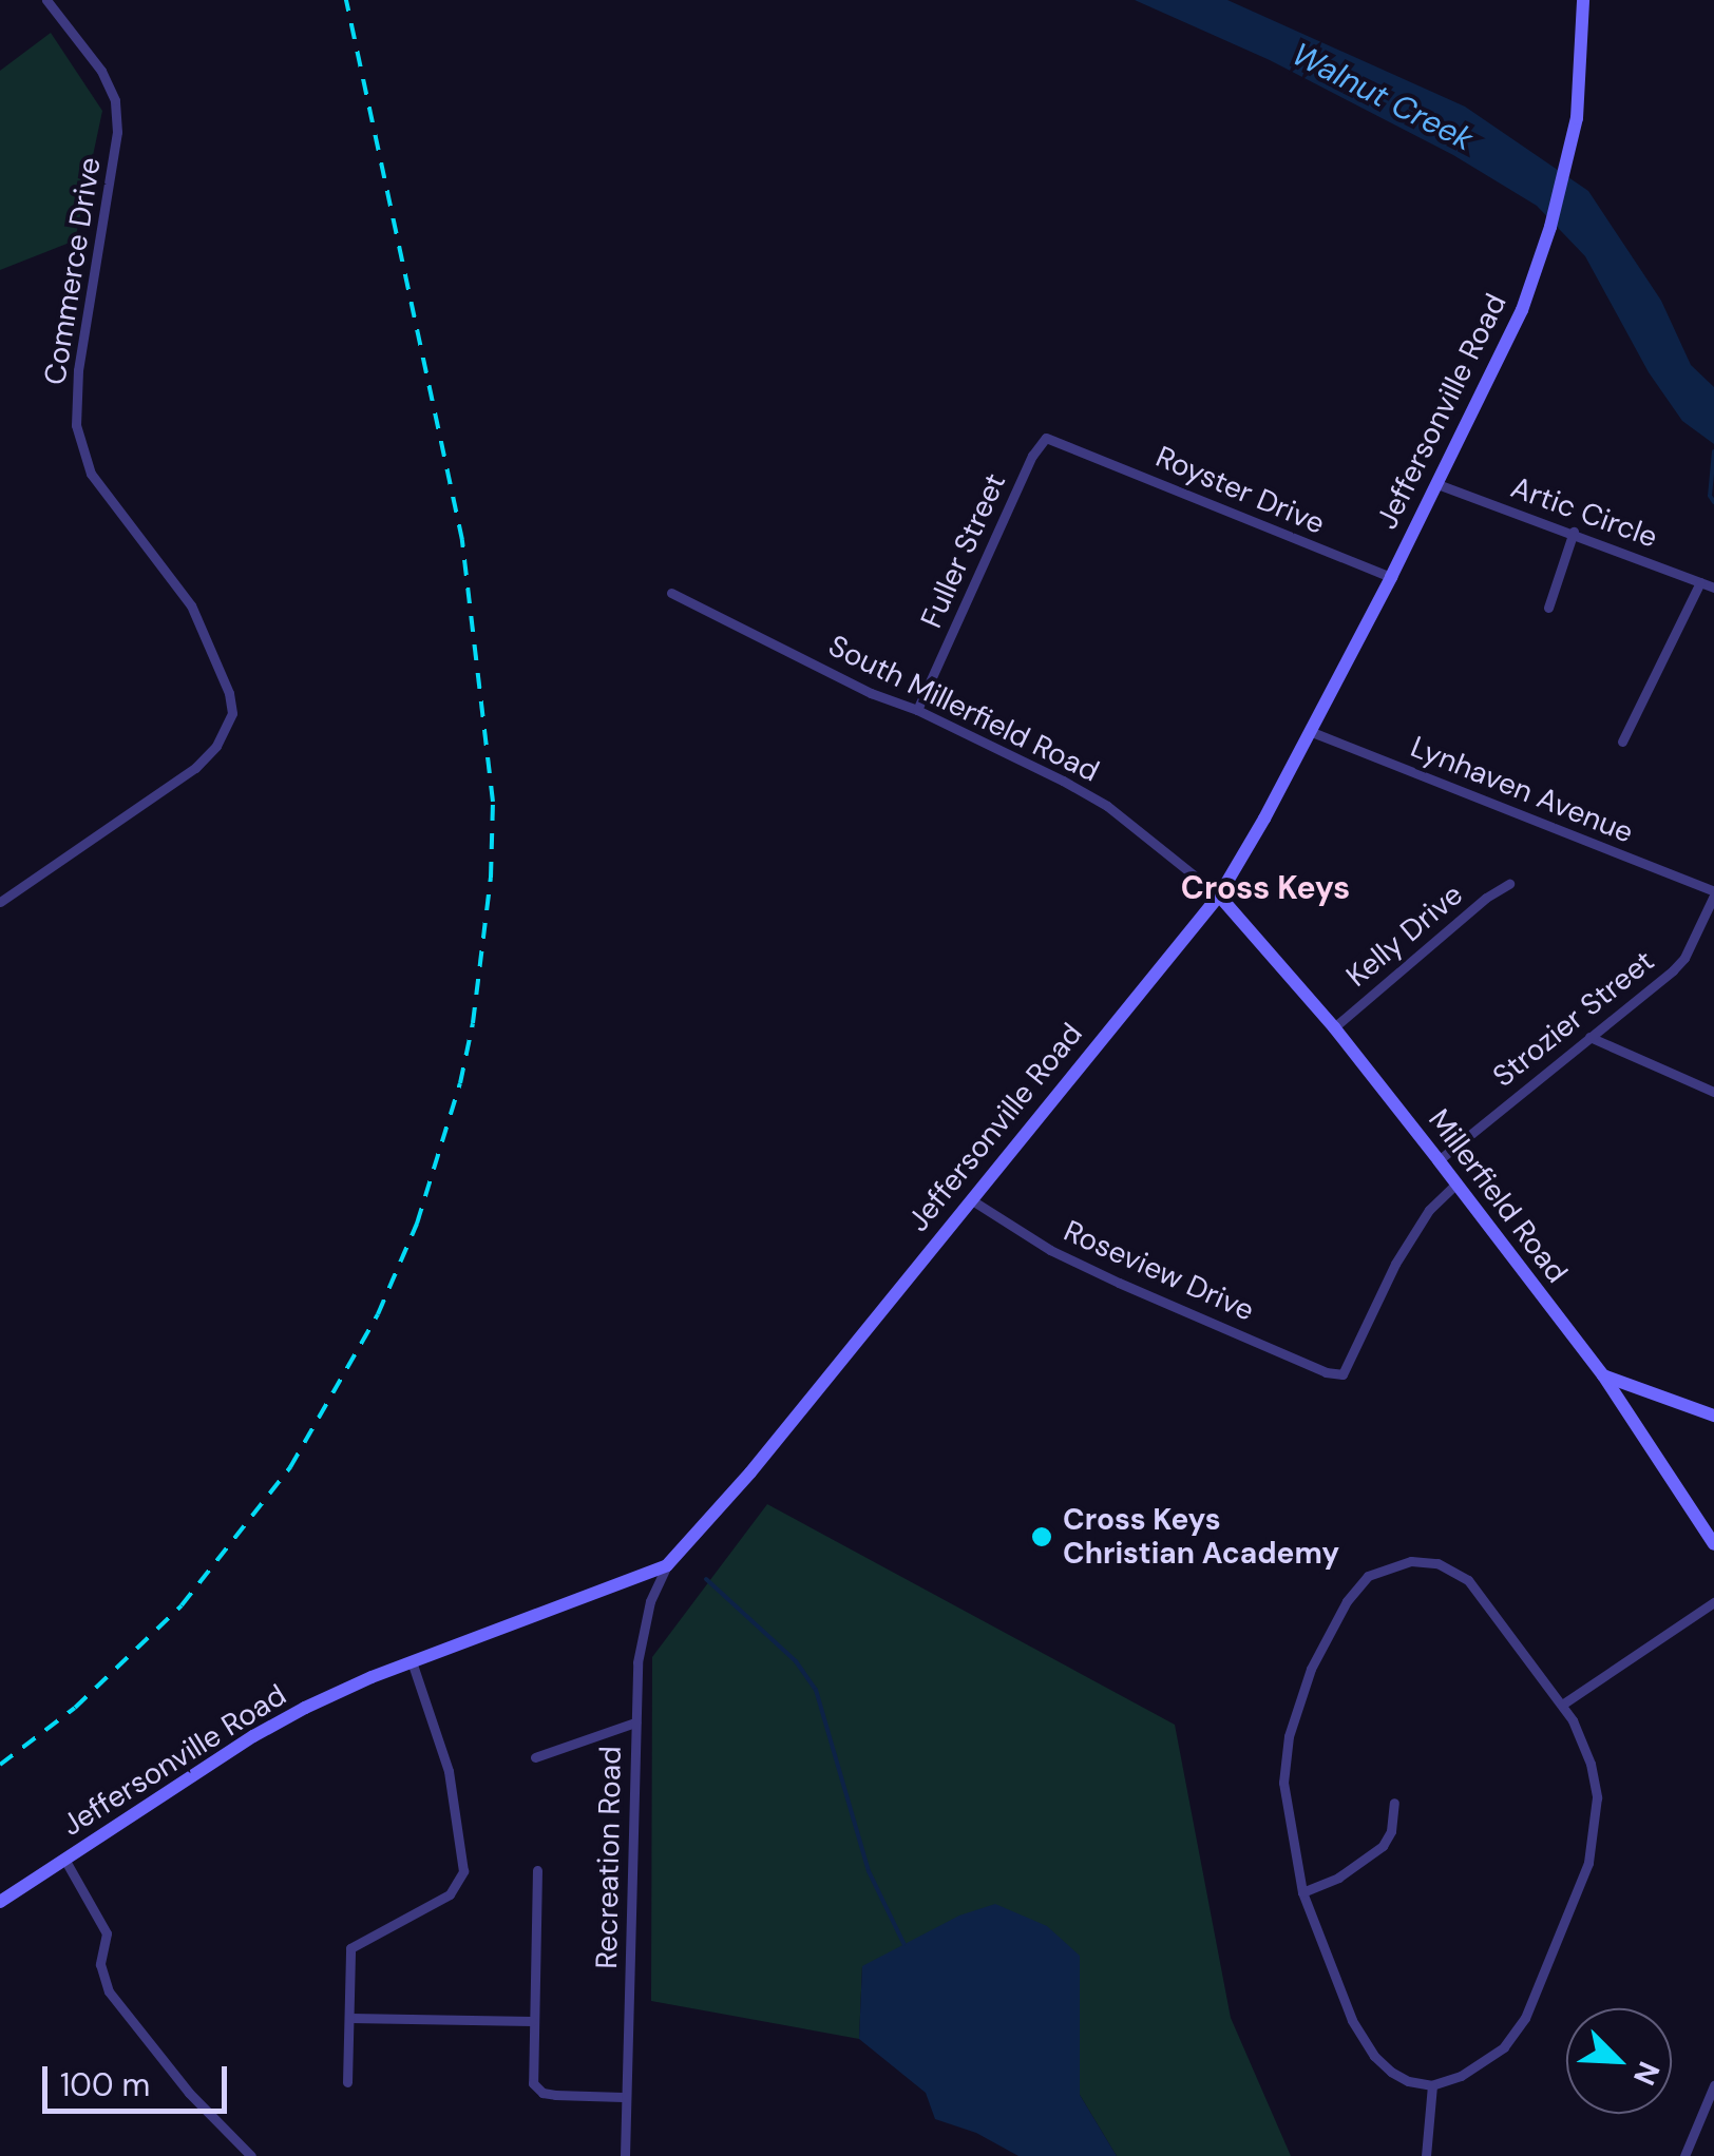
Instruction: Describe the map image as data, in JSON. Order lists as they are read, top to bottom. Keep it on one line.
{"streets":{"main road":["Jeffersonville Road","Millerfield Road"],"street":["Commerce Drive","Royster Drive","Artic Circle","Fuller Street","South Millerfield Road","Lynhaven Avenue","Kelly Drive","Strozier Street","Roseview Drive","Recreation Road"]},"crossings":[["Jeffersonville Road","Royster Drive"],["Jeffersonville Road","Artic Circle"],["Jeffersonville Road","South Millerfield Road"],["Jeffersonville Road","Lynhaven Avenue"],["Jeffersonville Road","Millerfield Road"],["Jeffersonville Road","Roseview Drive"],["Jeffersonville Road","Recreation Road"],["Royster Drive","Fuller Street"],["Fuller Street","South Millerfield Road"],["South Millerfield Road","Millerfield Road"],["Lynhaven Avenue","Strozier Street"],["Kelly Drive","Millerfield Road"],["Strozier Street","Millerfield Road"],["Millerfield Road","Roseview Drive"]],"districts":["Cross Keys"],"water":["Walnut Creek"],"places":["Cross Keys Christian Academy"],"scale_bar":"100 m","north":"bottom right"}
